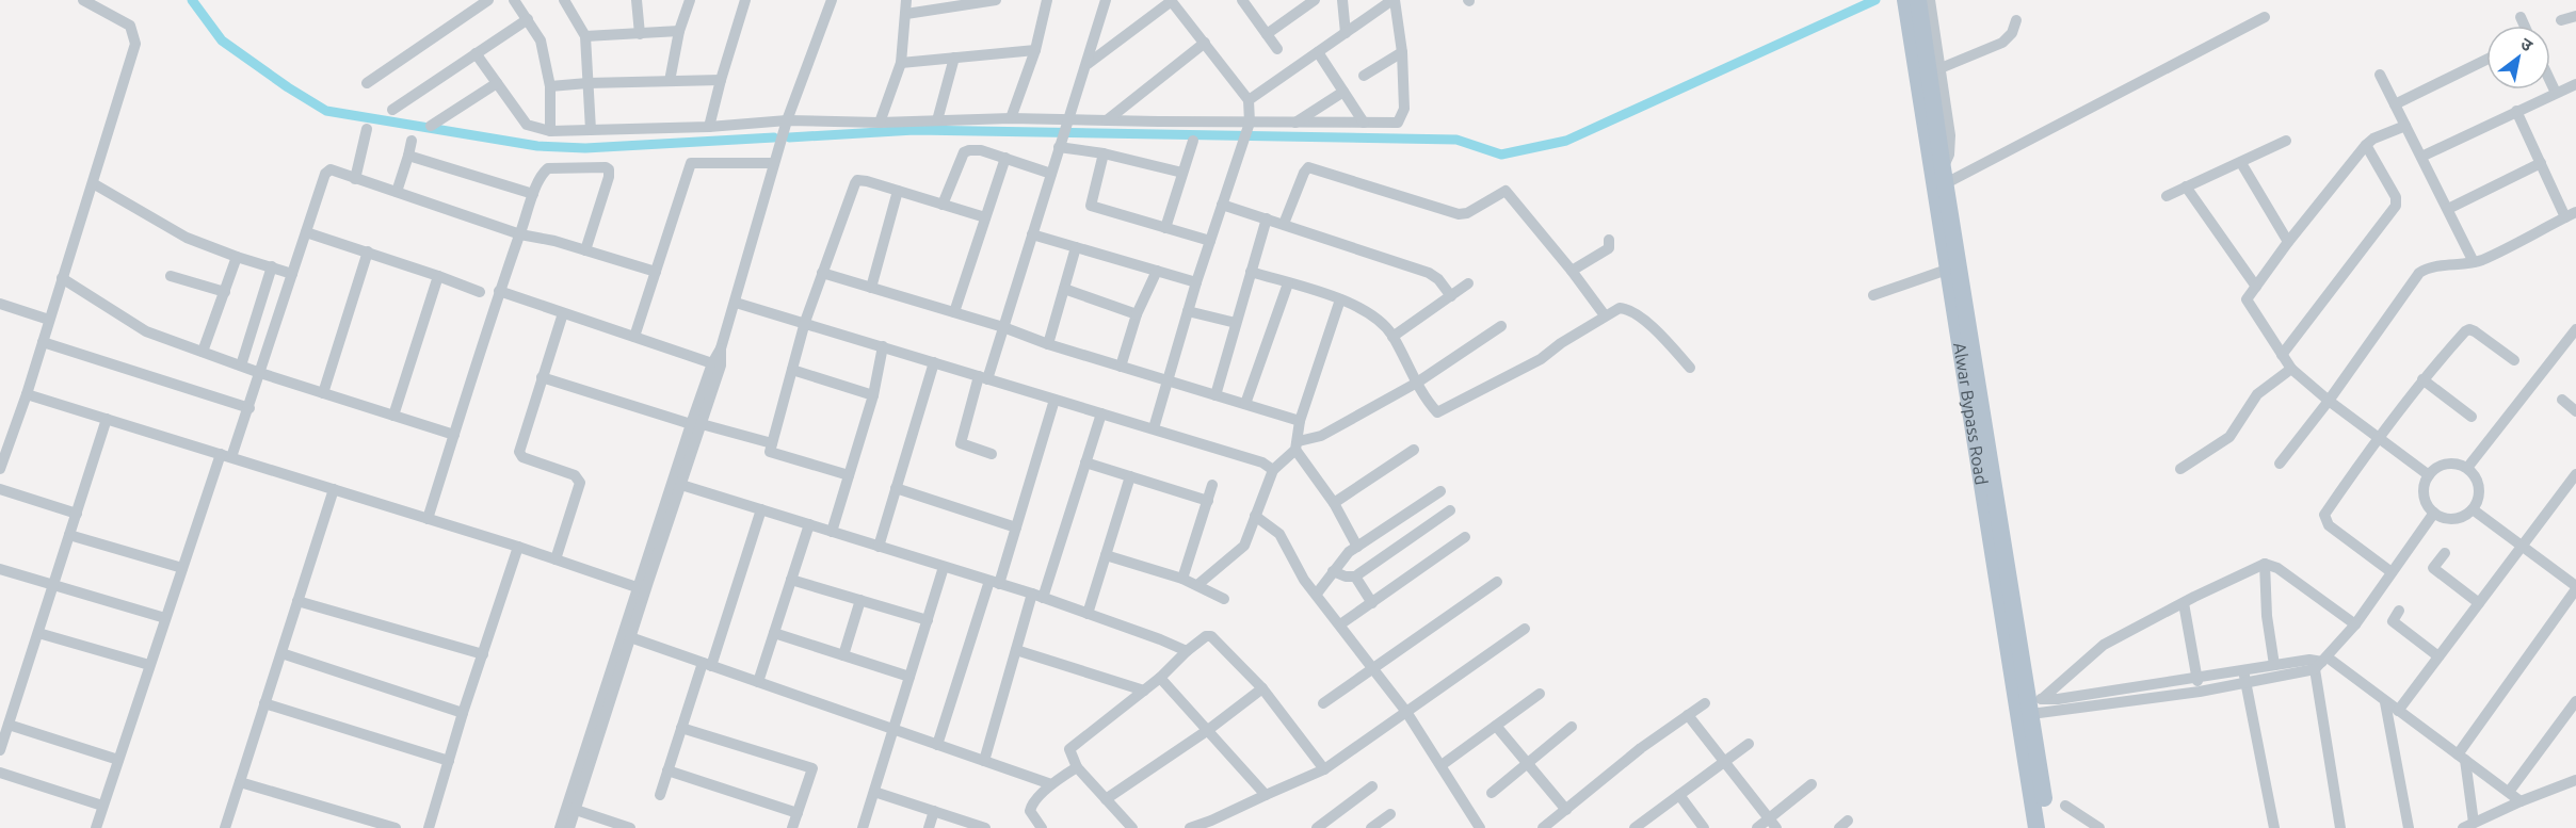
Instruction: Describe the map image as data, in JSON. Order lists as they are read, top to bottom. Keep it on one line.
{"streets":{"main road":["Alwar Bypass Road"]},"north":"top right"}
